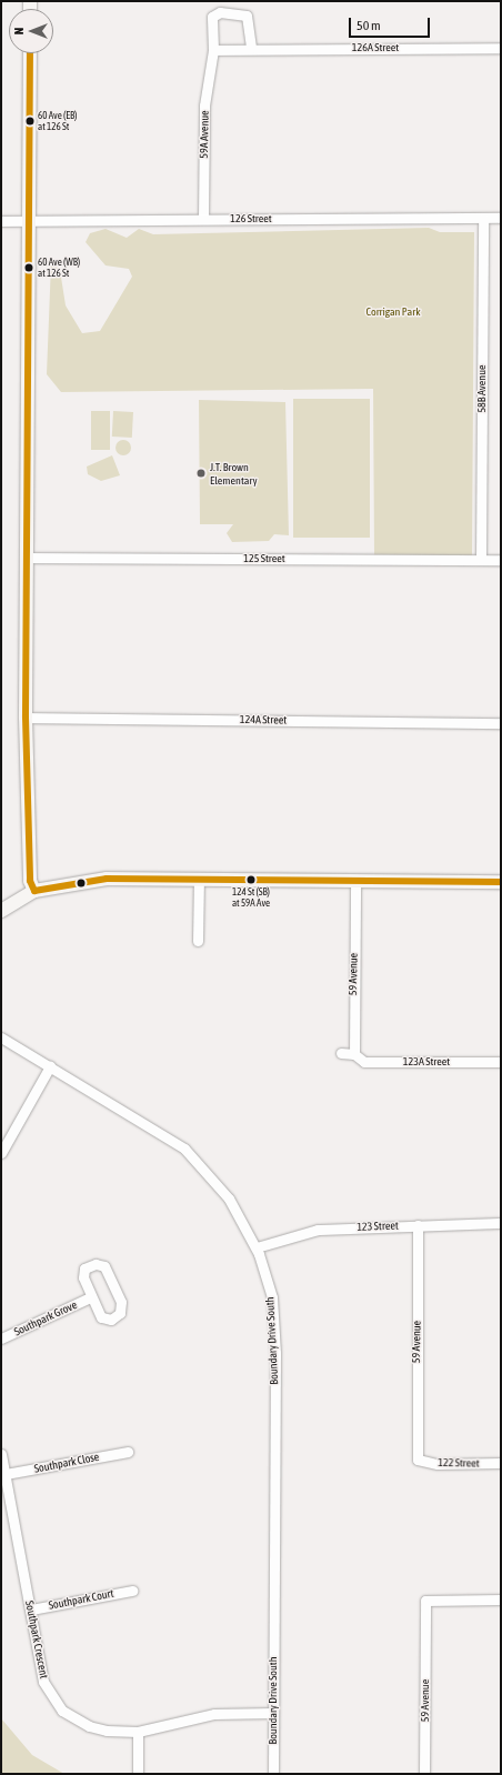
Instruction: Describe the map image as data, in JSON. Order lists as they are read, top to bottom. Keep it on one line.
{"streets":{"street":["126A Street","59A Avenue","126 Street","58B Avenue","125 Street","124A Street","59 Avenue","123A Street","123 Street","Southpark Grove","Boundary Drive South","Southpark Close","122 Street","Southpark Court","Southpark Crescent"]},"crossings":[["126A Street","59A Avenue"],["59A Avenue","126 Street"],["126 Street","58B Avenue"],["58B Avenue","125 Street"],["59 Avenue","123A Street"],["59 Avenue","123 Street"],["59 Avenue","122 Street"],["123 Street","Boundary Drive South"],["Boundary Drive South","Southpark Crescent"],["Southpark Close","Southpark Crescent"],["Southpark Court","Southpark Crescent"]],"parks":["Corrigan Park"],"places":["60 Ave (EB) at 126 St","60 Ave (WB) at 126 St","J.T. Brown Elementary","124 St (SB) at 59A Ave"],"scale_bar":"50 m","north":"left"}
